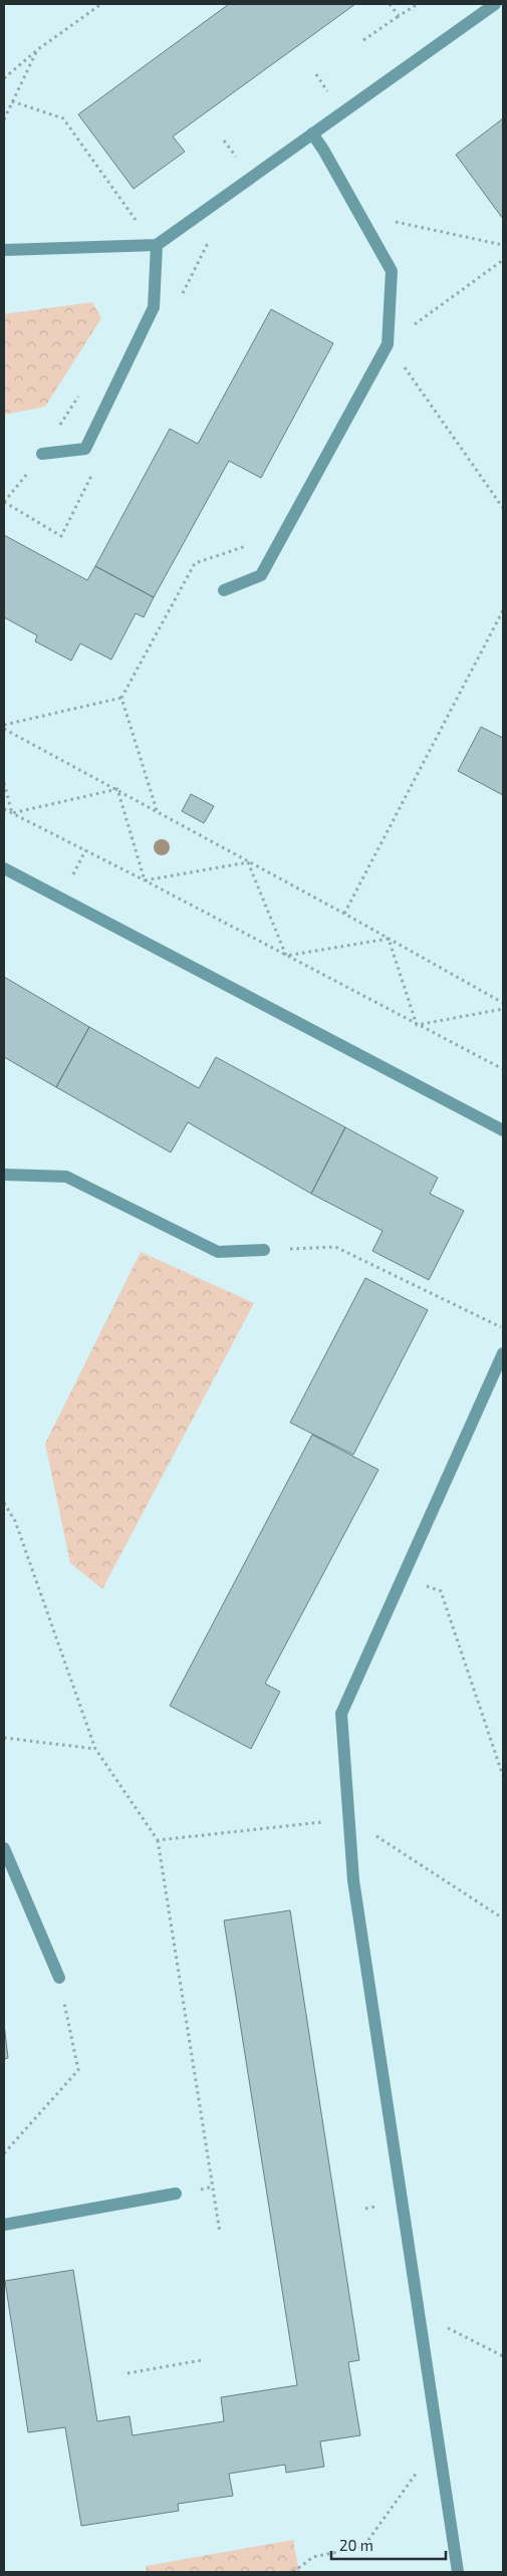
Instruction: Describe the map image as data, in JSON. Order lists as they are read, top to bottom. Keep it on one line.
{"scale_bar":"20 m"}
